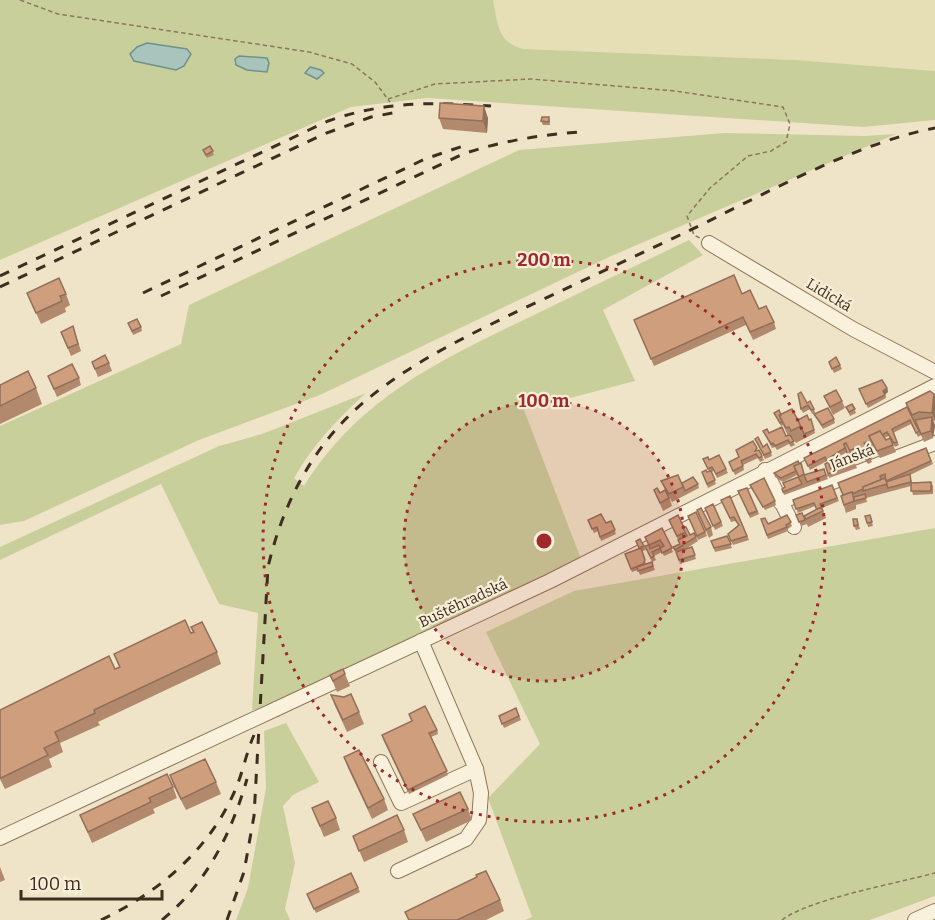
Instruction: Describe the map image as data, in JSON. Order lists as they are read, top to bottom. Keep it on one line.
{"streets":{"street":["Lidická","Jánská","Buštěhradská"]},"scale_bar":"100 m","rings":["200 m","100 m"]}
